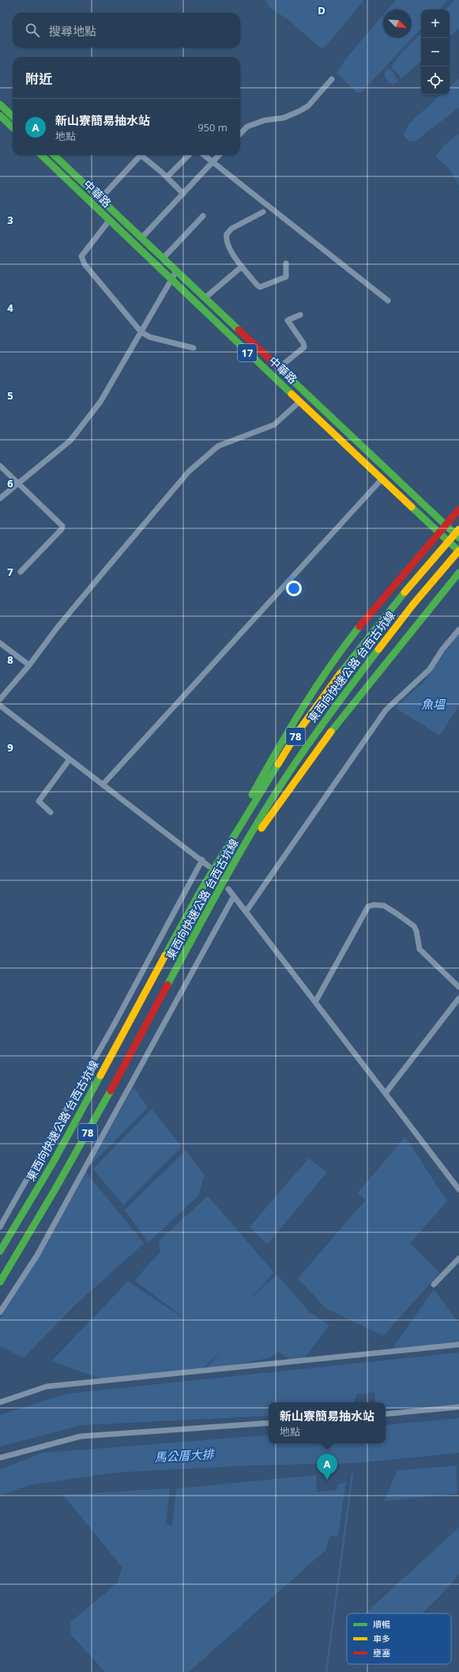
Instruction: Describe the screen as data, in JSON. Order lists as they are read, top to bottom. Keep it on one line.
{"streets":{"main road":["中華路","17","東西向快速公路 台西古坑線","78"]},"crossings":[["中華路","東西向快速公路 台西古坑線"]],"water":["魚塭","馬公厝大排"],"legend":["順暢","車多","壅塞"],"north":"bottom right","page":{"map_buttons":["+","−"],"search":"搜尋地點","heading":"附近","list":[{"mark":"A","name":"新山寮簡易抽水站","note":"地點","value":"950 m"}],"popup":["新山寮簡易抽水站","地點"],"pins":"A"},"grid":{"columns":["D"],"rows":["3","4","5","6","7","8","9"]}}
